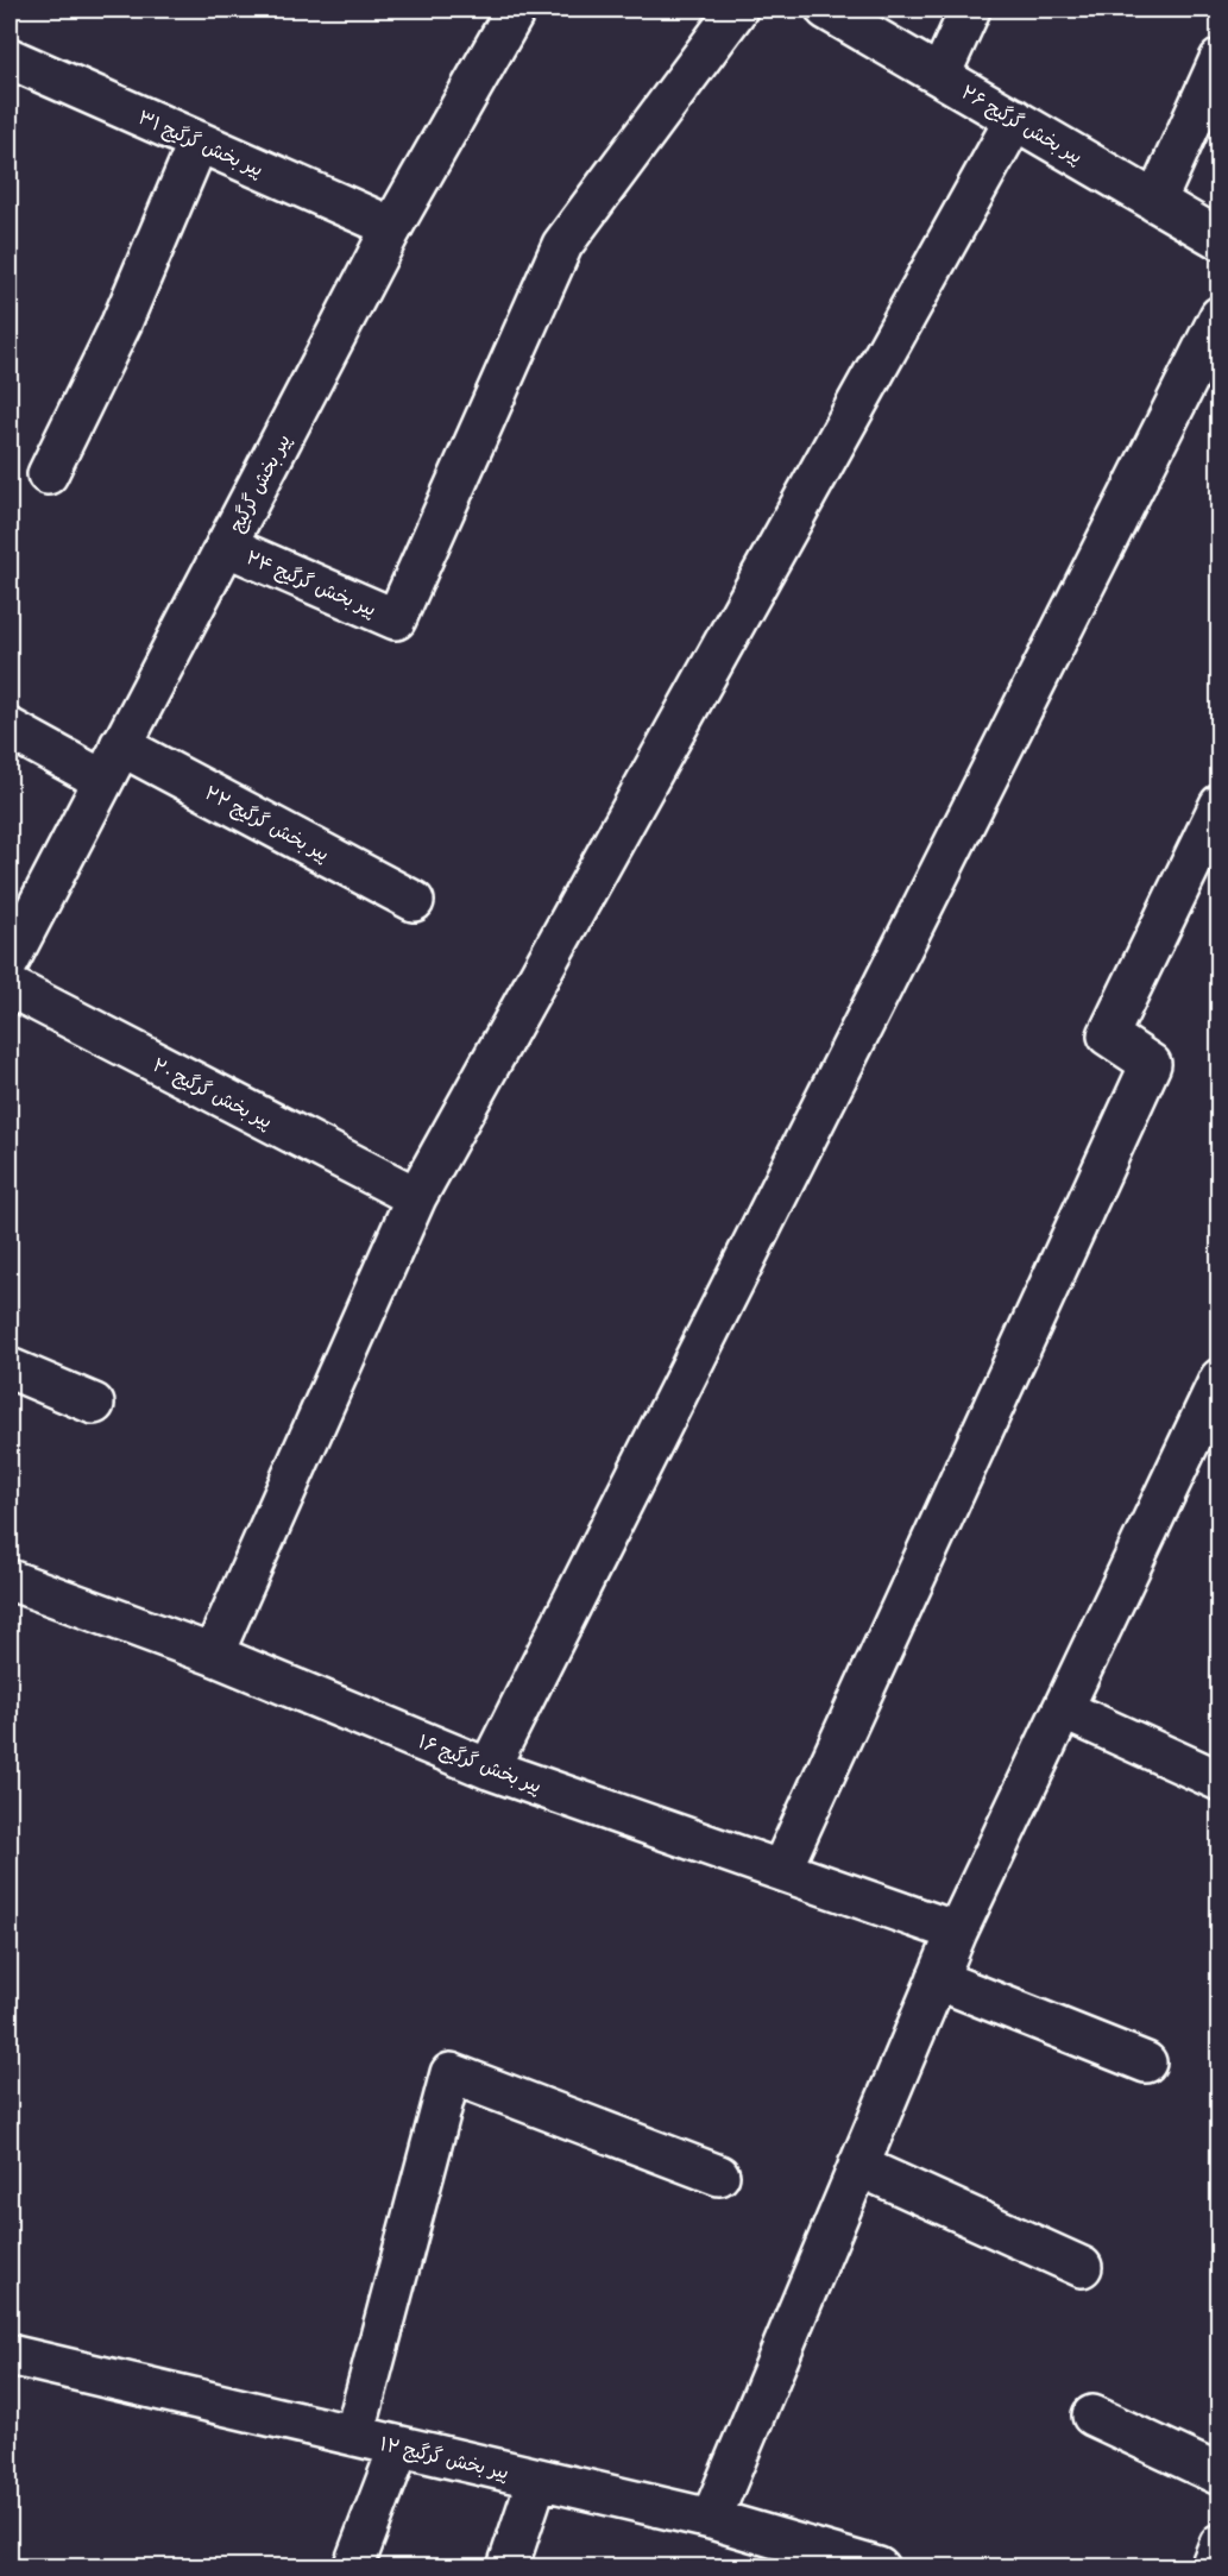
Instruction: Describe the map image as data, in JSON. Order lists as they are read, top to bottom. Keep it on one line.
{"streets":{"street":["پیر بخش گرگیج ۲۶","پیر بخش گرگیج ۳۱","پیر بخش گرگیج","پیر بخش گرگیج ۲۴","پیر بخش گرگیج ۲۲","پیر بخش گرگیج ۲۰","پیر بخش گرگیج ۱۶","پیر بخش گرگیج ۱۲"]},"crossings":[["پیر بخش گرگیج ۳۱","پیر بخش گرگیج"],["پیر بخش گرگیج","پیر بخش گرگیج ۲۴"],["پیر بخش گرگیج","پیر بخش گرگیج ۲۲"]]}
